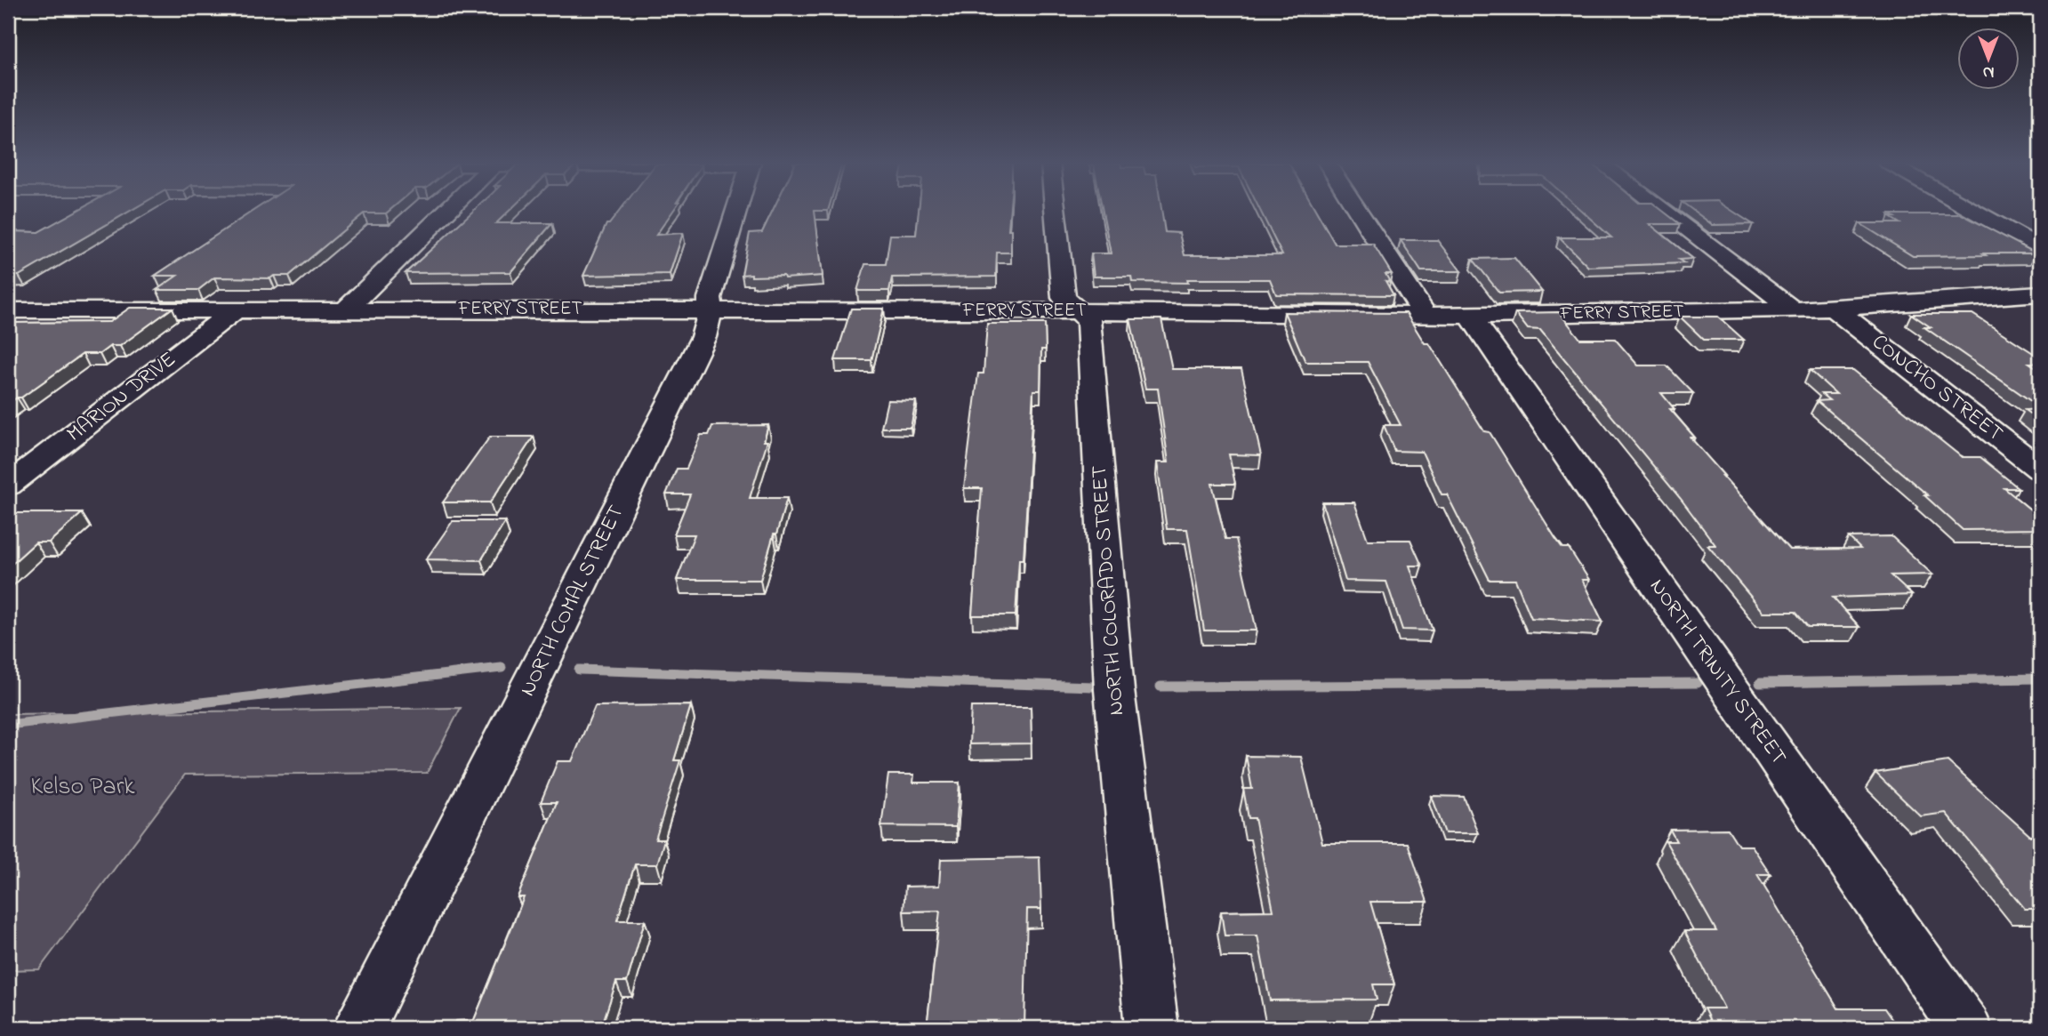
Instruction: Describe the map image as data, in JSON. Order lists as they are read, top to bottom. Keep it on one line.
{"streets":{"street":["FERRY STREET","CONCHO STREET","MARION DRIVE","NORTH COLORADO STREET","NORTH COMAL STREET","NORTH TRINITY STREET"]},"crossings":[["FERRY STREET","CONCHO STREET"],["FERRY STREET","MARION DRIVE"],["FERRY STREET","NORTH COLORADO STREET"],["FERRY STREET","NORTH COMAL STREET"],["FERRY STREET","NORTH TRINITY STREET"]],"parks":["Kelso Park"],"north":"bottom"}
